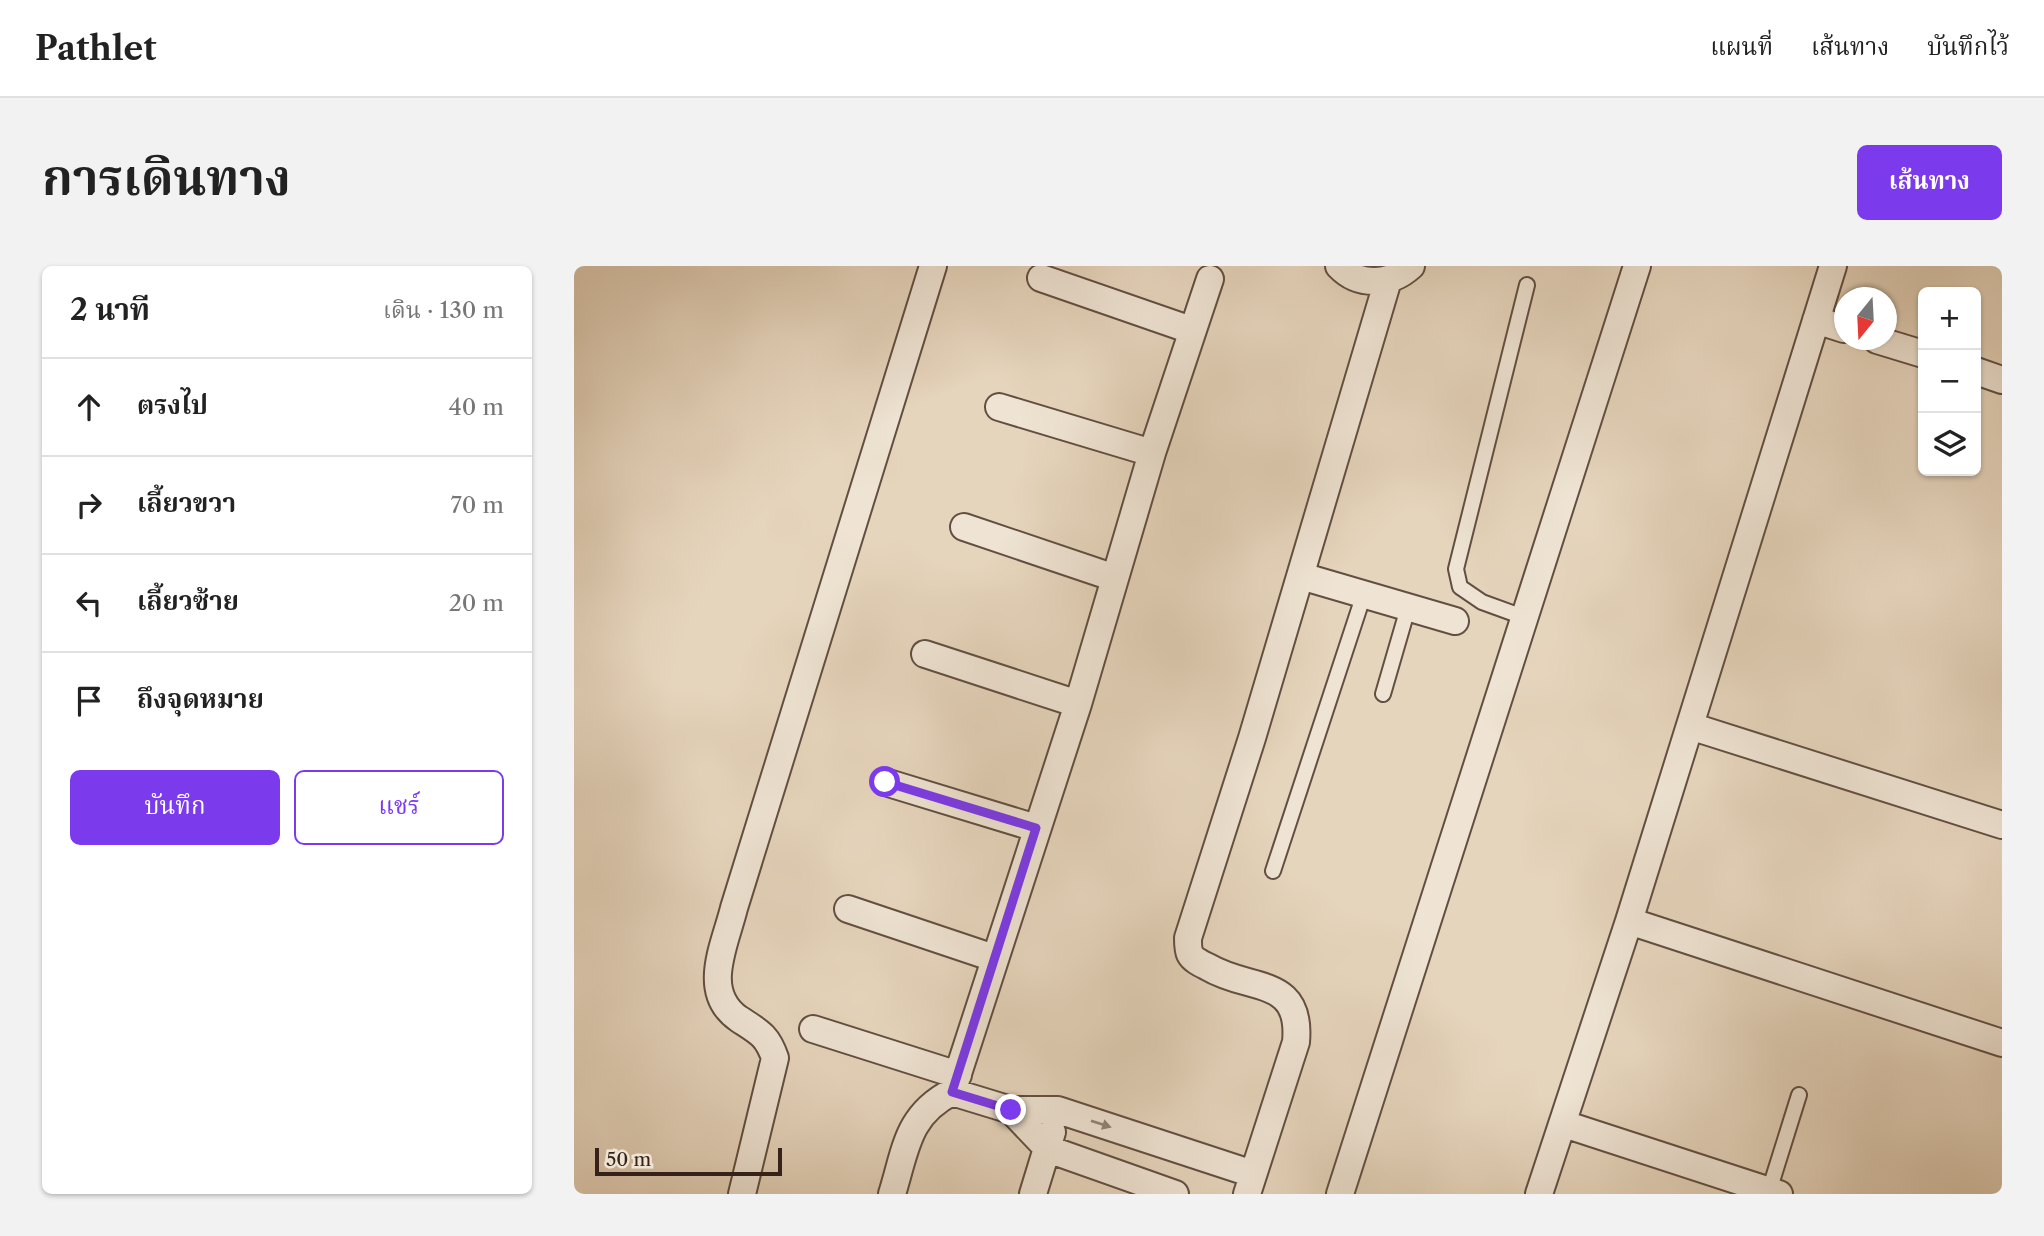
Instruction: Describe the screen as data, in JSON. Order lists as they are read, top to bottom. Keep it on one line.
{"scale_bar":"50 m","north":"bottom","page":{"header":"Pathlet","nav":["แผนที่","เส้นทาง","บันทึกไว้"],"title":"การเดินทาง","buttons":["เส้นทาง",["บันทึก","แชร์"]],"heading":["2 นาที","เดิน · 130 m"],"map_buttons":["+","−"],"list":[["ตรงไป","40 m"],["เลี้ยวขวา","70 m"],["เลี้ยวซ้าย","20 m"],"ถึงจุดหมาย"],"scale":"50 m"}}
